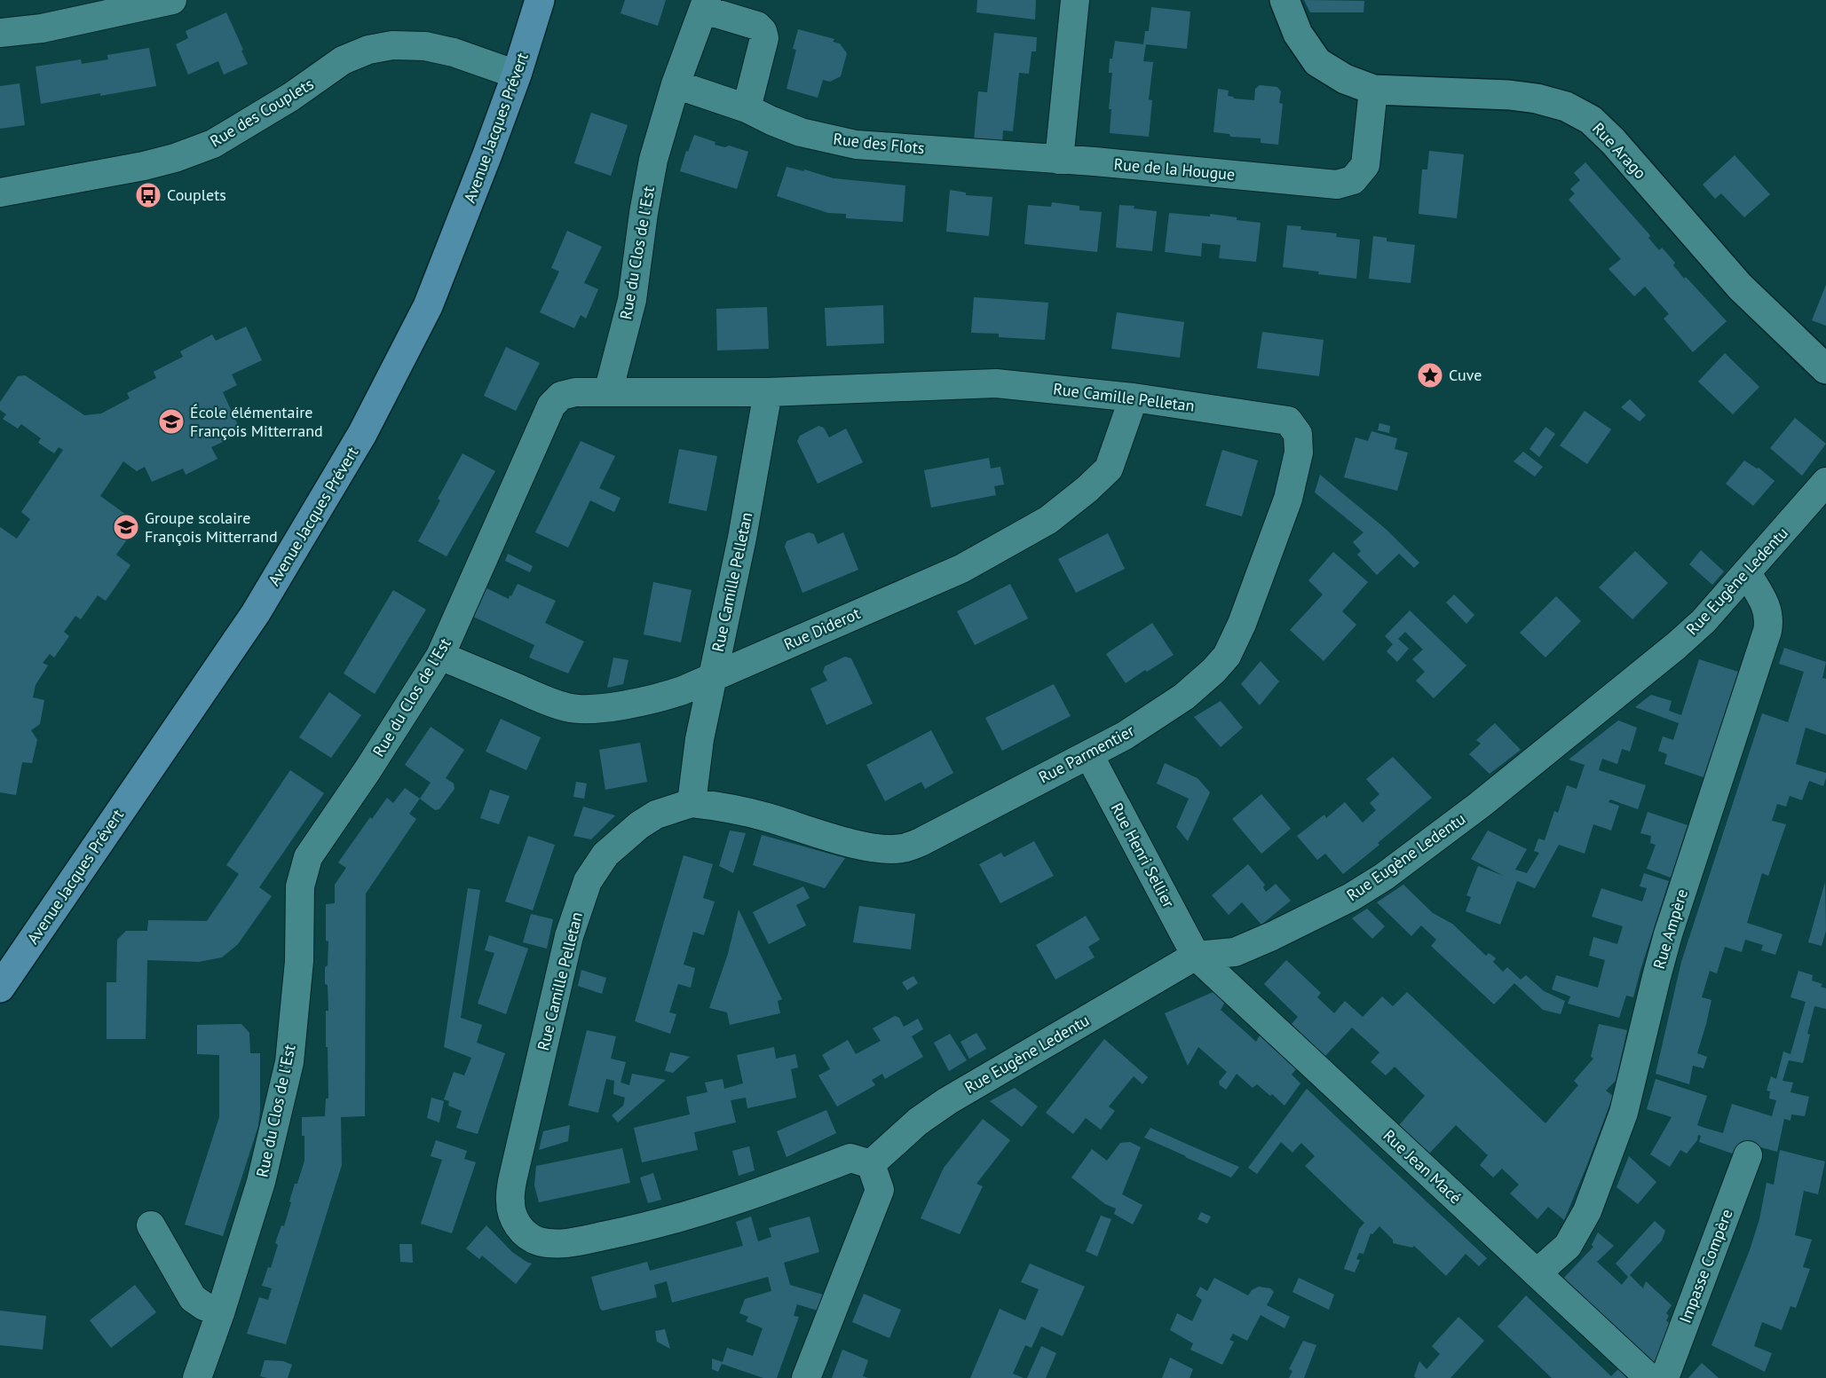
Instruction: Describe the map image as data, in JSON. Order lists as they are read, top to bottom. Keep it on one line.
{"streets":{"main road":["Avenue Jacques Prévert"],"street":["Rue des Couplets","Rue des Flots","Rue Arago","Rue de la Hougue","Rue du Clos de l'Est","Rue Camille Pelletan","Rue Eugène Ledentu","Rue Diderot","Rue Parmentier","Rue Henri Sellier","Rue Ampère","Rue Jean Macé","Impasse Compère"]},"crossings":[["Rue des Couplets","Avenue Jacques Prévert"],["Rue des Flots","Rue de la Hougue"],["Rue des Flots","Rue du Clos de l'Est"],["Rue Arago","Rue de la Hougue"],["Rue du Clos de l'Est","Rue Camille Pelletan"],["Rue du Clos de l'Est","Rue Diderot"],["Rue Camille Pelletan","Rue Eugène Ledentu"],["Rue Camille Pelletan","Rue Diderot"],["Rue Camille Pelletan","Rue Parmentier"],["Rue Eugène Ledentu","Rue Henri Sellier"],["Rue Eugène Ledentu","Rue Ampère"],["Rue Eugène Ledentu","Rue Jean Macé"],["Rue Parmentier","Rue Henri Sellier"],["Rue Henri Sellier","Rue Jean Macé"],["Rue Ampère","Rue Jean Macé"]],"places":{"bus stop":["Couplets"],"place":["Cuve"],"school or university":["École élémentaire François Mitterrand","Groupe scolaire François Mitterrand"]}}
